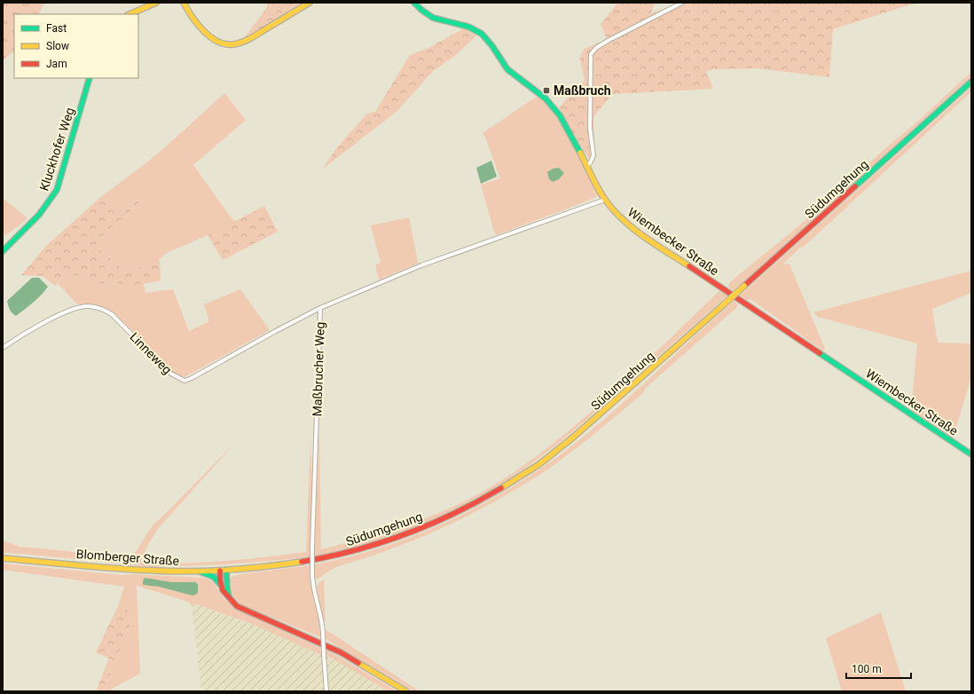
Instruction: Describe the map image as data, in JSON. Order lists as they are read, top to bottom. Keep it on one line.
{"streets":{"street":["Kluckhofer Weg","Südumgehung","Wiembecker Straße","Linneweg","Maßbrucher Weg","Blomberger Straße"]},"crossings":[["Südumgehung","Blomberger Straße"],["Wiembecker Straße","Maßbrucher Weg"],["Linneweg","Maßbrucher Weg"]],"places":{"transit":["Maßbruch"]},"legend":["Fast","Slow","Jam"],"scale_bar":"100 m"}
